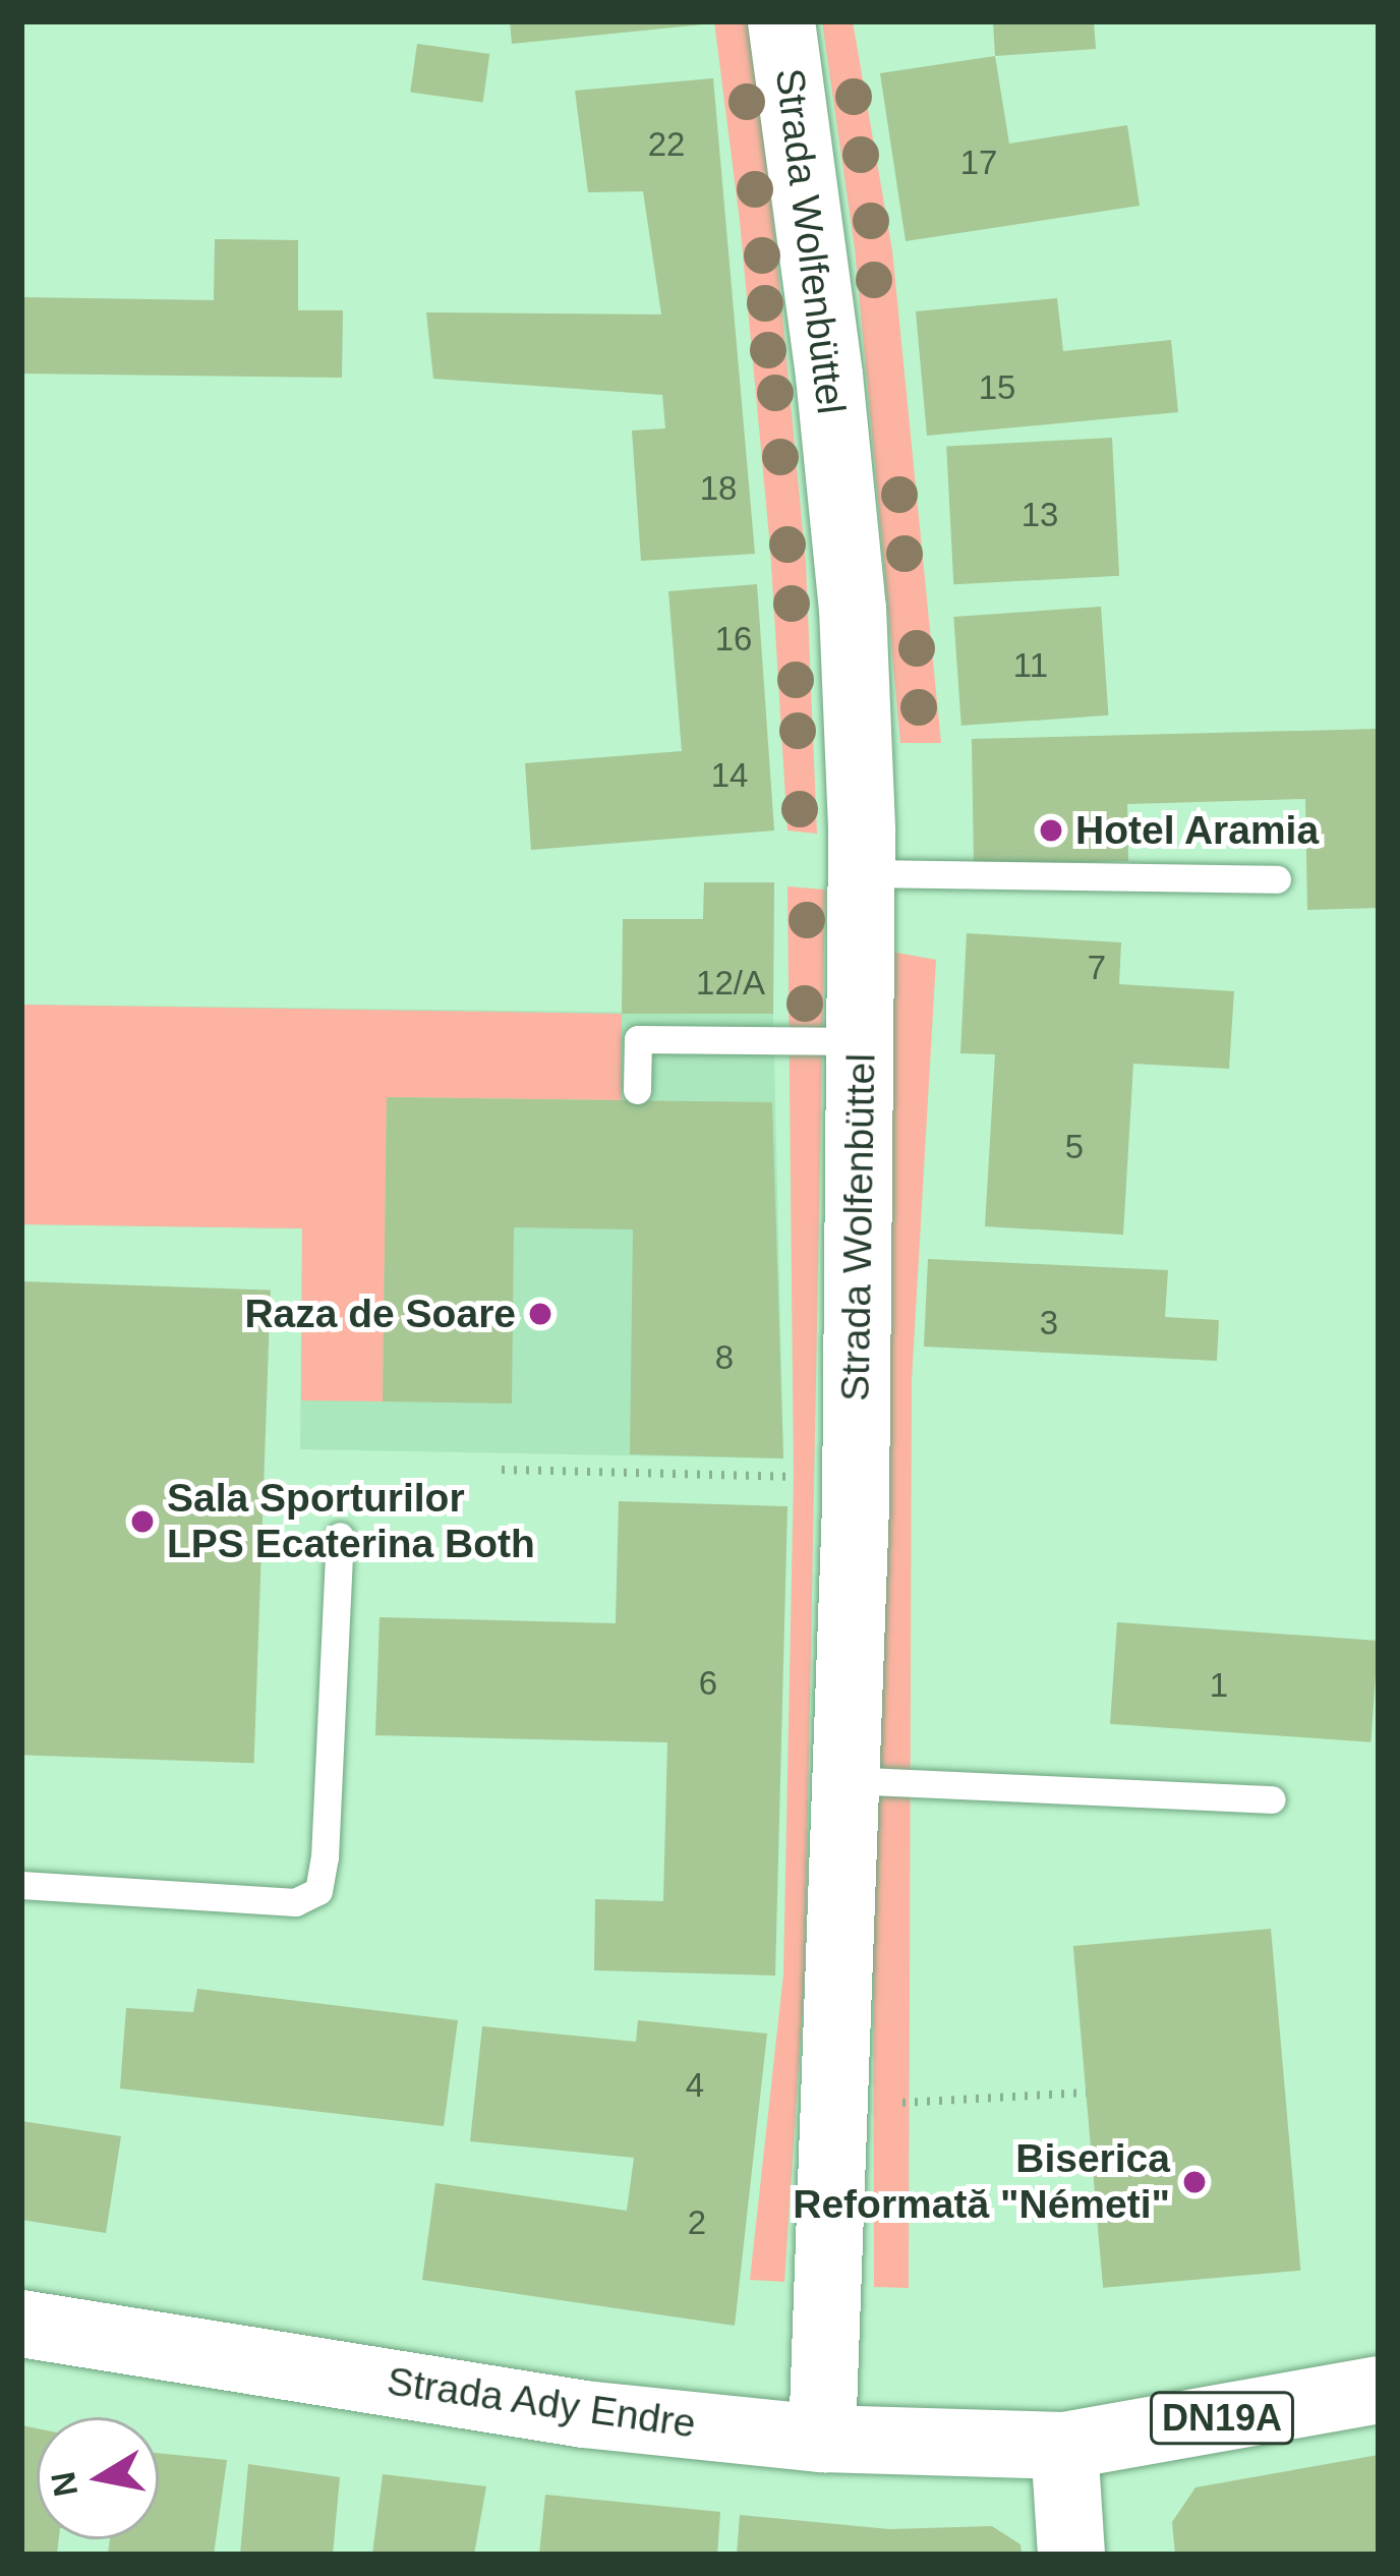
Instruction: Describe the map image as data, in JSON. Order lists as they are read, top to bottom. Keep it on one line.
{"streets":{"main road":["Strada Wolfenbüttel","Strada Ady Endre","DN19A"]},"crossings":[["Strada Wolfenbüttel","Strada Ady Endre"],["Strada Ady Endre","DN19A"]],"places":["Hotel Aramia","Raza de Soare","Sala Sporturilor LPS Ecaterina Both","Biserica Reformată \"Németi\""],"house_numbers":["22","17","15","18","13","16","11","14","7","12/A","5","3","8","6","1","4","2"],"north":"left"}
